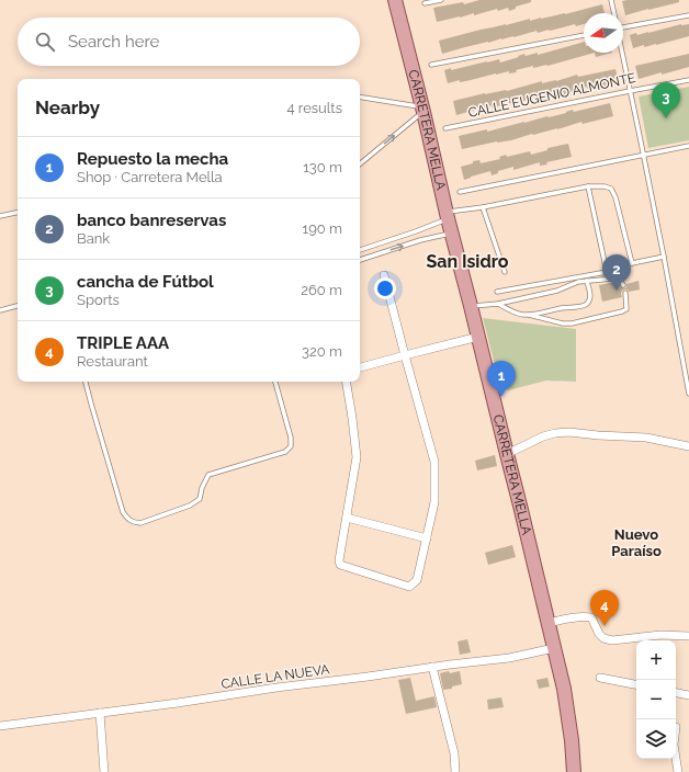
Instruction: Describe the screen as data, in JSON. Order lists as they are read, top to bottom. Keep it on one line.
{"streets":{"main road":["CARRETERA MELLA"],"street":["CALLE LA NUEVA"],"lane":["CALLE EUGENIO ALMONTE"]},"crossings":[["CARRETERA MELLA","CALLE LA NUEVA"]],"districts":["San Isidro","Nuevo Paraíso"],"north":"left","page":{"search":"Search here","heading":["Nearby","4 results"],"pins":["3","2","1","4"],"list":[{"mark":"1","name":"Repuesto la mecha","note":"Shop · Carretera Mella","value":"130 m"},{"mark":"2","name":"banco banreservas","note":"Bank","value":"190 m"},{"mark":"3","name":"cancha de Fútbol","note":"Sports","value":"260 m"},{"mark":"4","name":"TRIPLE AAA","note":"Restaurant","value":"320 m"}],"map_buttons":["+","−"]}}
